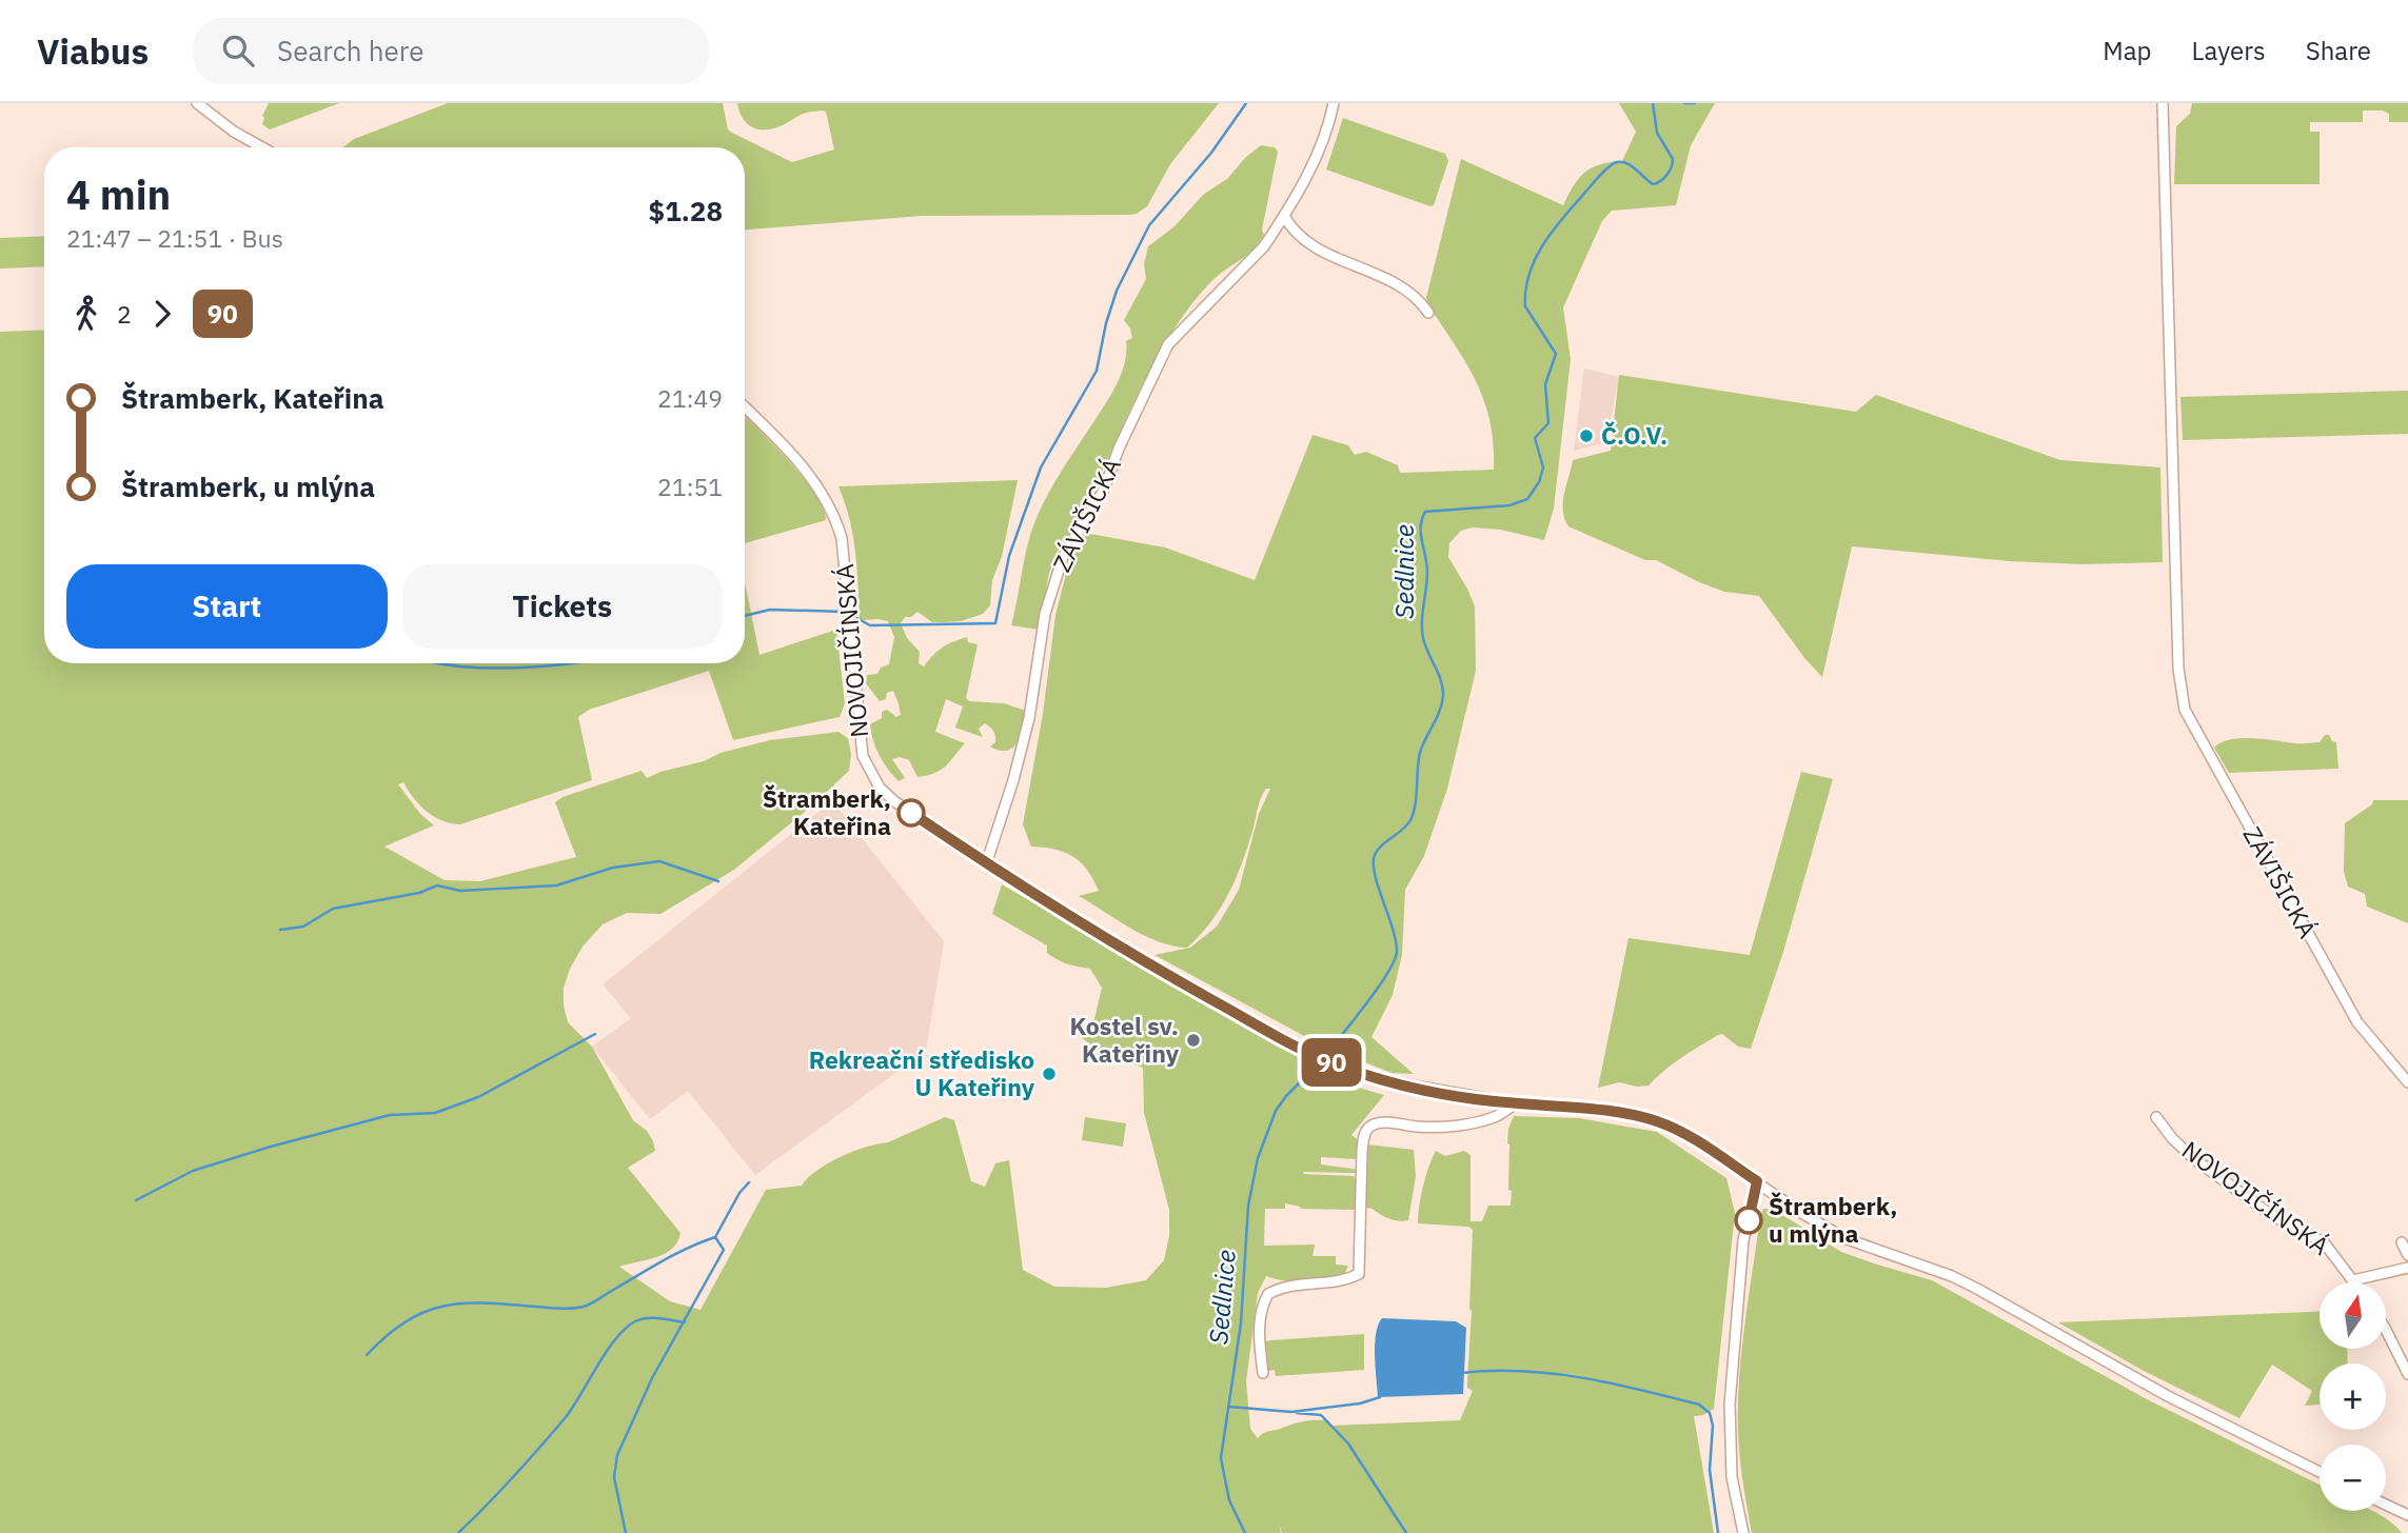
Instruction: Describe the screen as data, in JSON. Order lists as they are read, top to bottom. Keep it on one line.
{"streets":{"street":["ZÁVIŠICKÁ","NOVOJIČÍNSKÁ"]},"crossings":[["ZÁVIŠICKÁ","NOVOJIČÍNSKÁ"]],"water":["Sedlnice"],"places":["Č.O.V.","Štramberk, Kateřina","Kostel sv. Kateřiny","Rekreační středisko U Kateřiny","Štramberk, u mlýna"],"lines":["bus line 90"],"north":"top","page":{"header":"Viabus","search":"Search here","nav":["Map","Layers","Share"],"on_map":"90","heading":["4 min","21:47 – 21:51 · Bus","$1.28"],"legs":["2","90"],"list":[{"name":"Štramberk, Kateřina","value":"21:49"},{"name":"Štramberk, u mlýna","value":"21:51"}],"buttons":["Start","Tickets"],"map_buttons":["+","−"]}}
